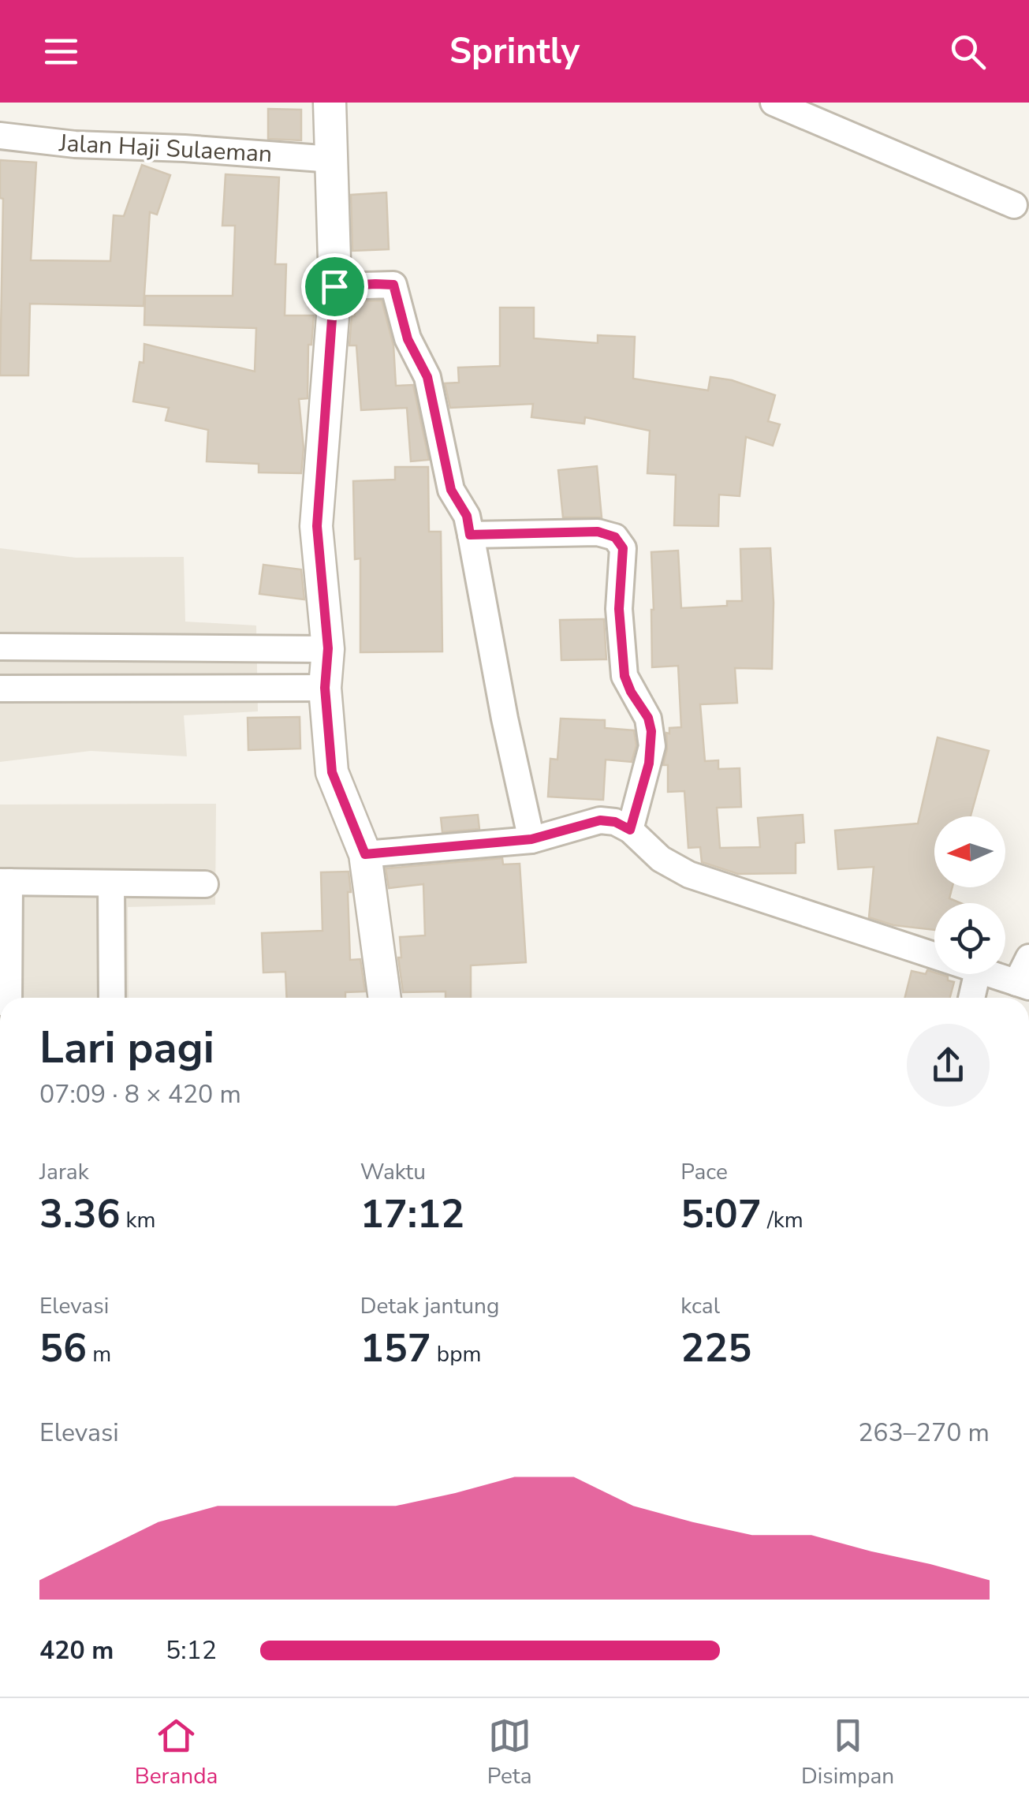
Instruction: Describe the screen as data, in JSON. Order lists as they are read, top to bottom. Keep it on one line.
{"streets":{"street":["Jalan Haji Sulaeman"]},"north":"left","page":{"header":"Sprintly","heading":["Lari pagi","07:09 · 8 × 420 m"],"stats":[["Jarak","3.36 km"],["Waktu","17:12"],["Pace","5:07 /km"],["Elevasi","56 m"],["Detak jantung","157 bpm"],["kcal","225"]],"chart":["Elevasi","263–270 m"],"list":[{"name":"420 m","note":"5:12"}],"tabs":["Beranda","Peta","Disimpan"]}}
